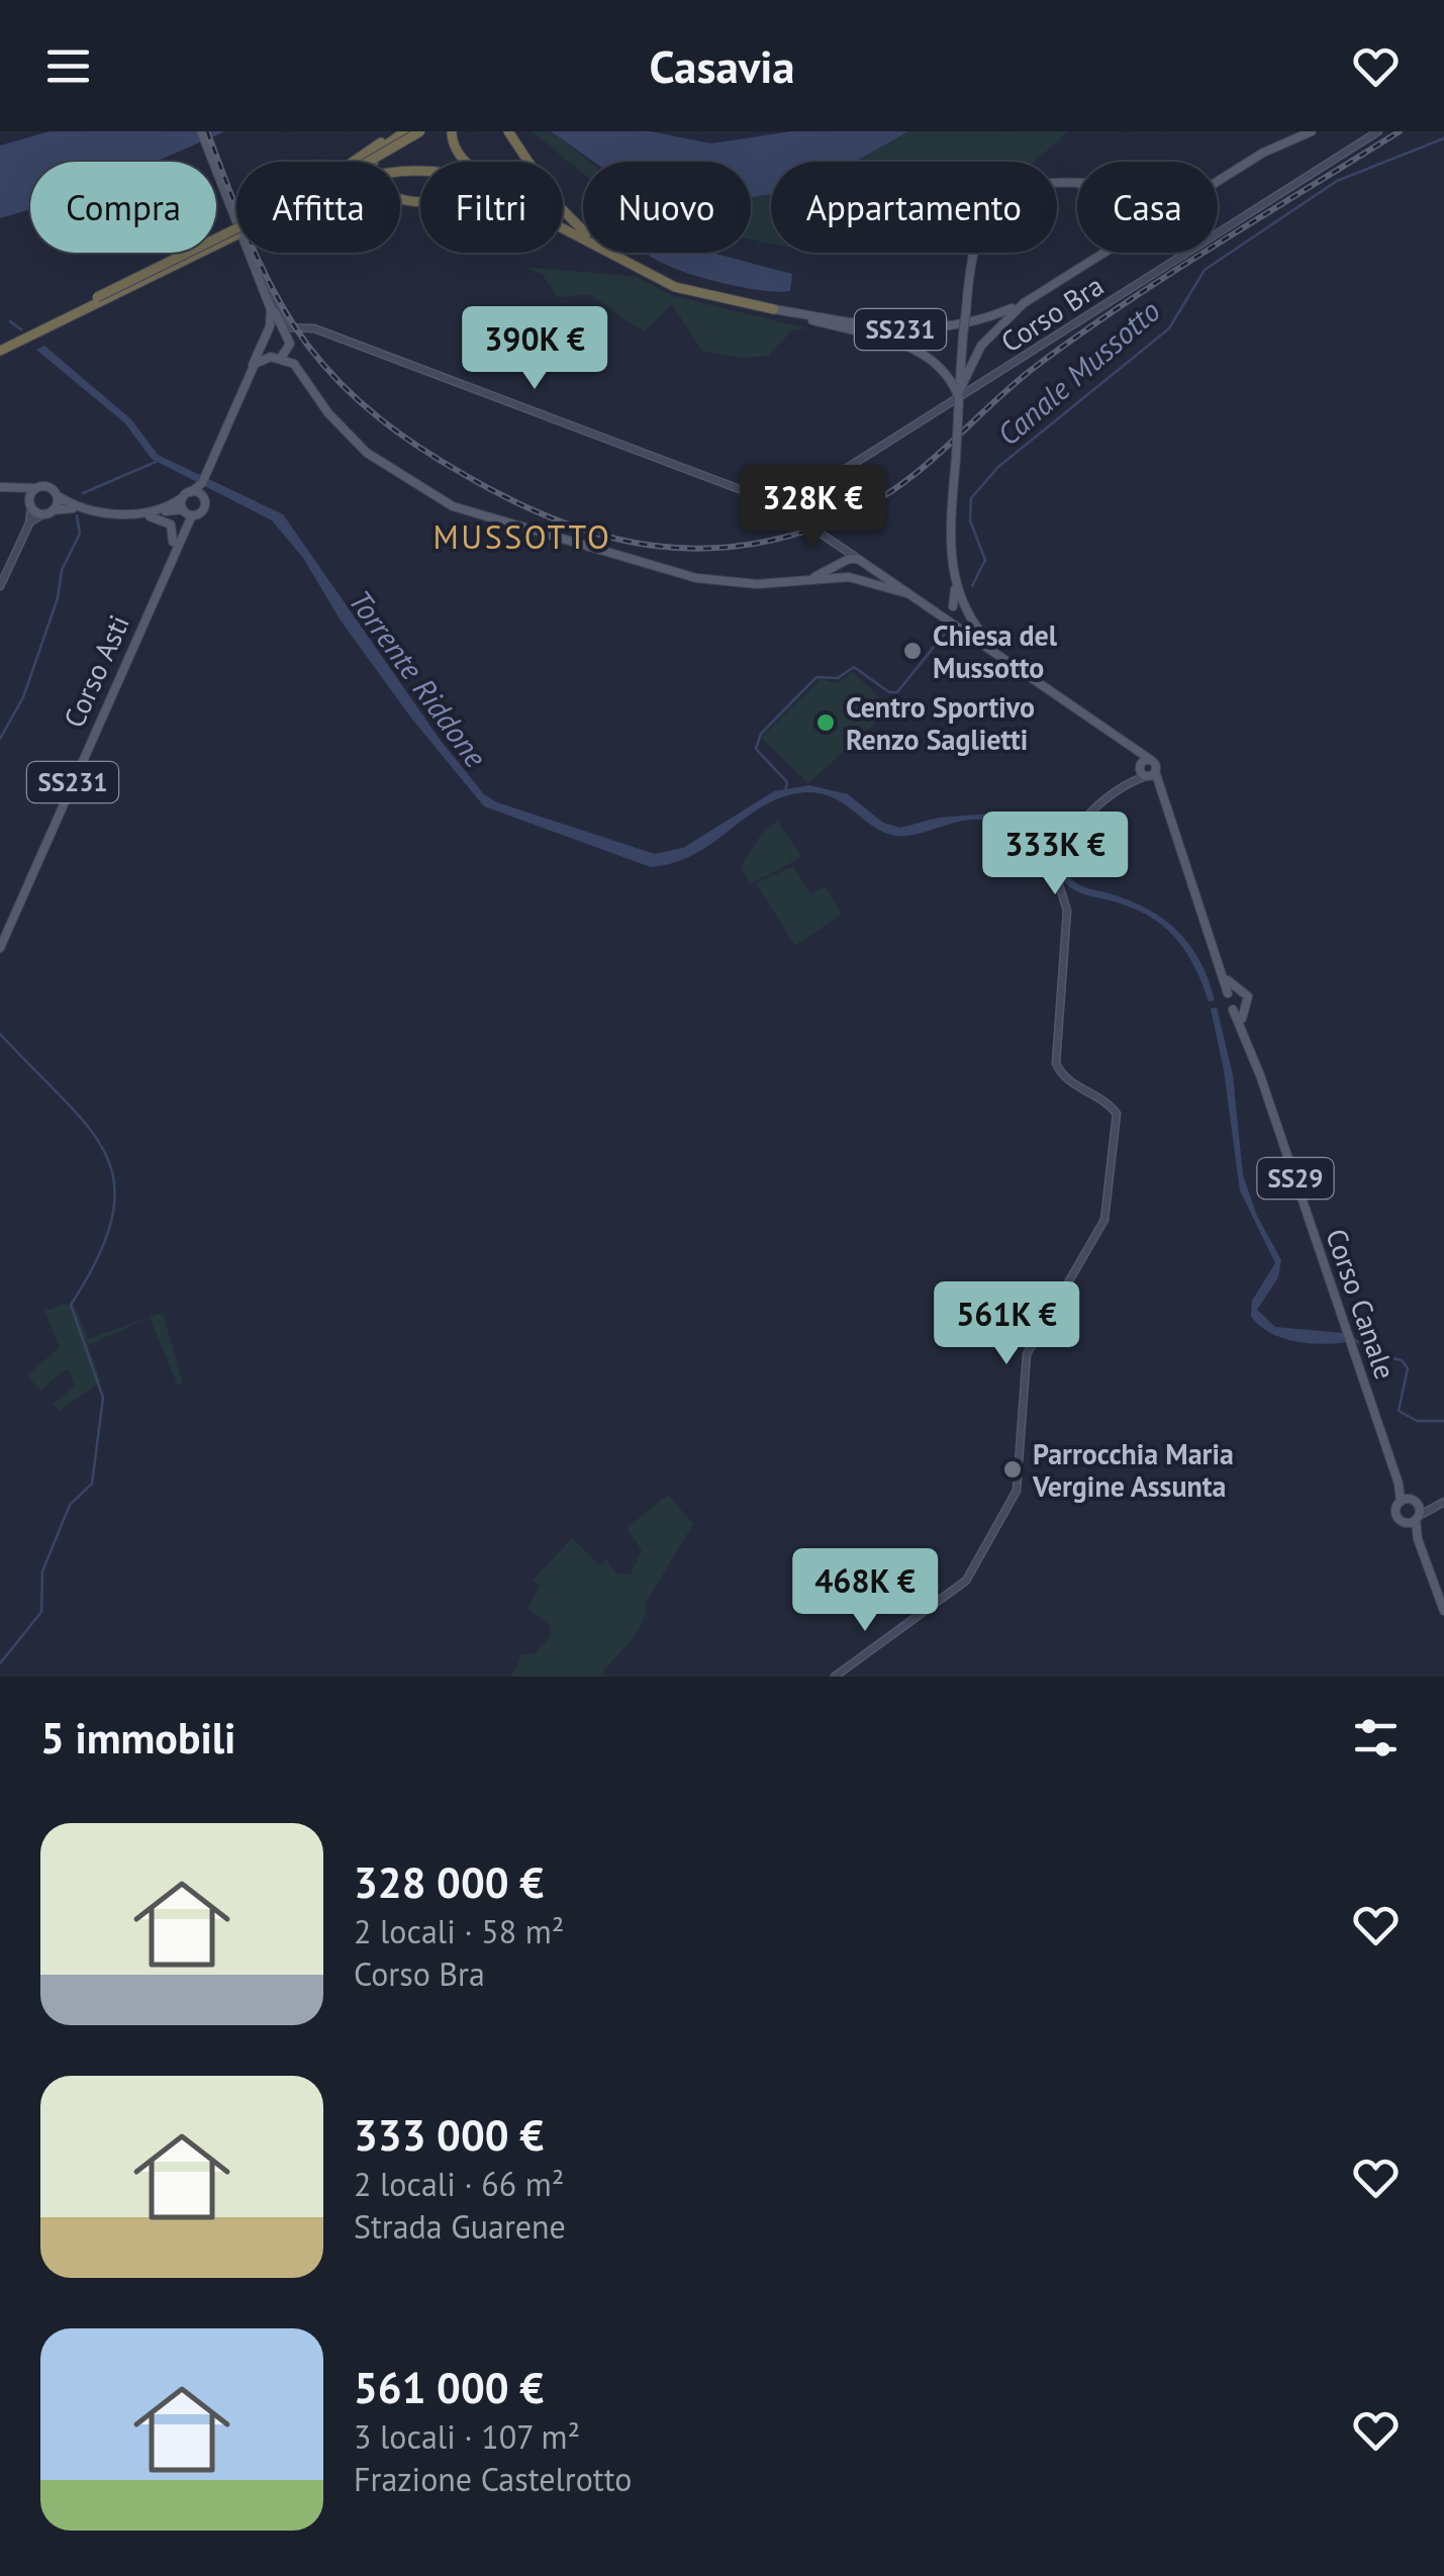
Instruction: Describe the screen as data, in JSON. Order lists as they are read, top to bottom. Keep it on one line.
{"streets":{"highway":["SS231"],"main road":["Corso Asti","SS29","Corso Canale"],"street":["Corso Bra"]},"crossings":[["SS231","Corso Asti"]],"districts":["MUSSOTTO"],"water":["Canale Mussotto","Torrente Riddone"],"places":["Chiesa del Mussotto","Centro Sportivo Renzo Saglietti","Parrocchia Maria Vergine Assunta"],"page":{"header":"Casavia","chip":["Compra","Affitta","Filtri","Nuovo","Appartamento","Casa"],"price":["390K €","328K €","333K €","561K €","468K €"],"heading":"5 immobili","list":[{"name":"328 000 €","note":"2 locali · 58 m² · Corso Bra"},{"name":"333 000 €","note":"2 locali · 66 m² · Strada Guarene"},{"name":"561 000 €","note":"3 locali · 107 m² · Frazione Castelrotto"}]}}
